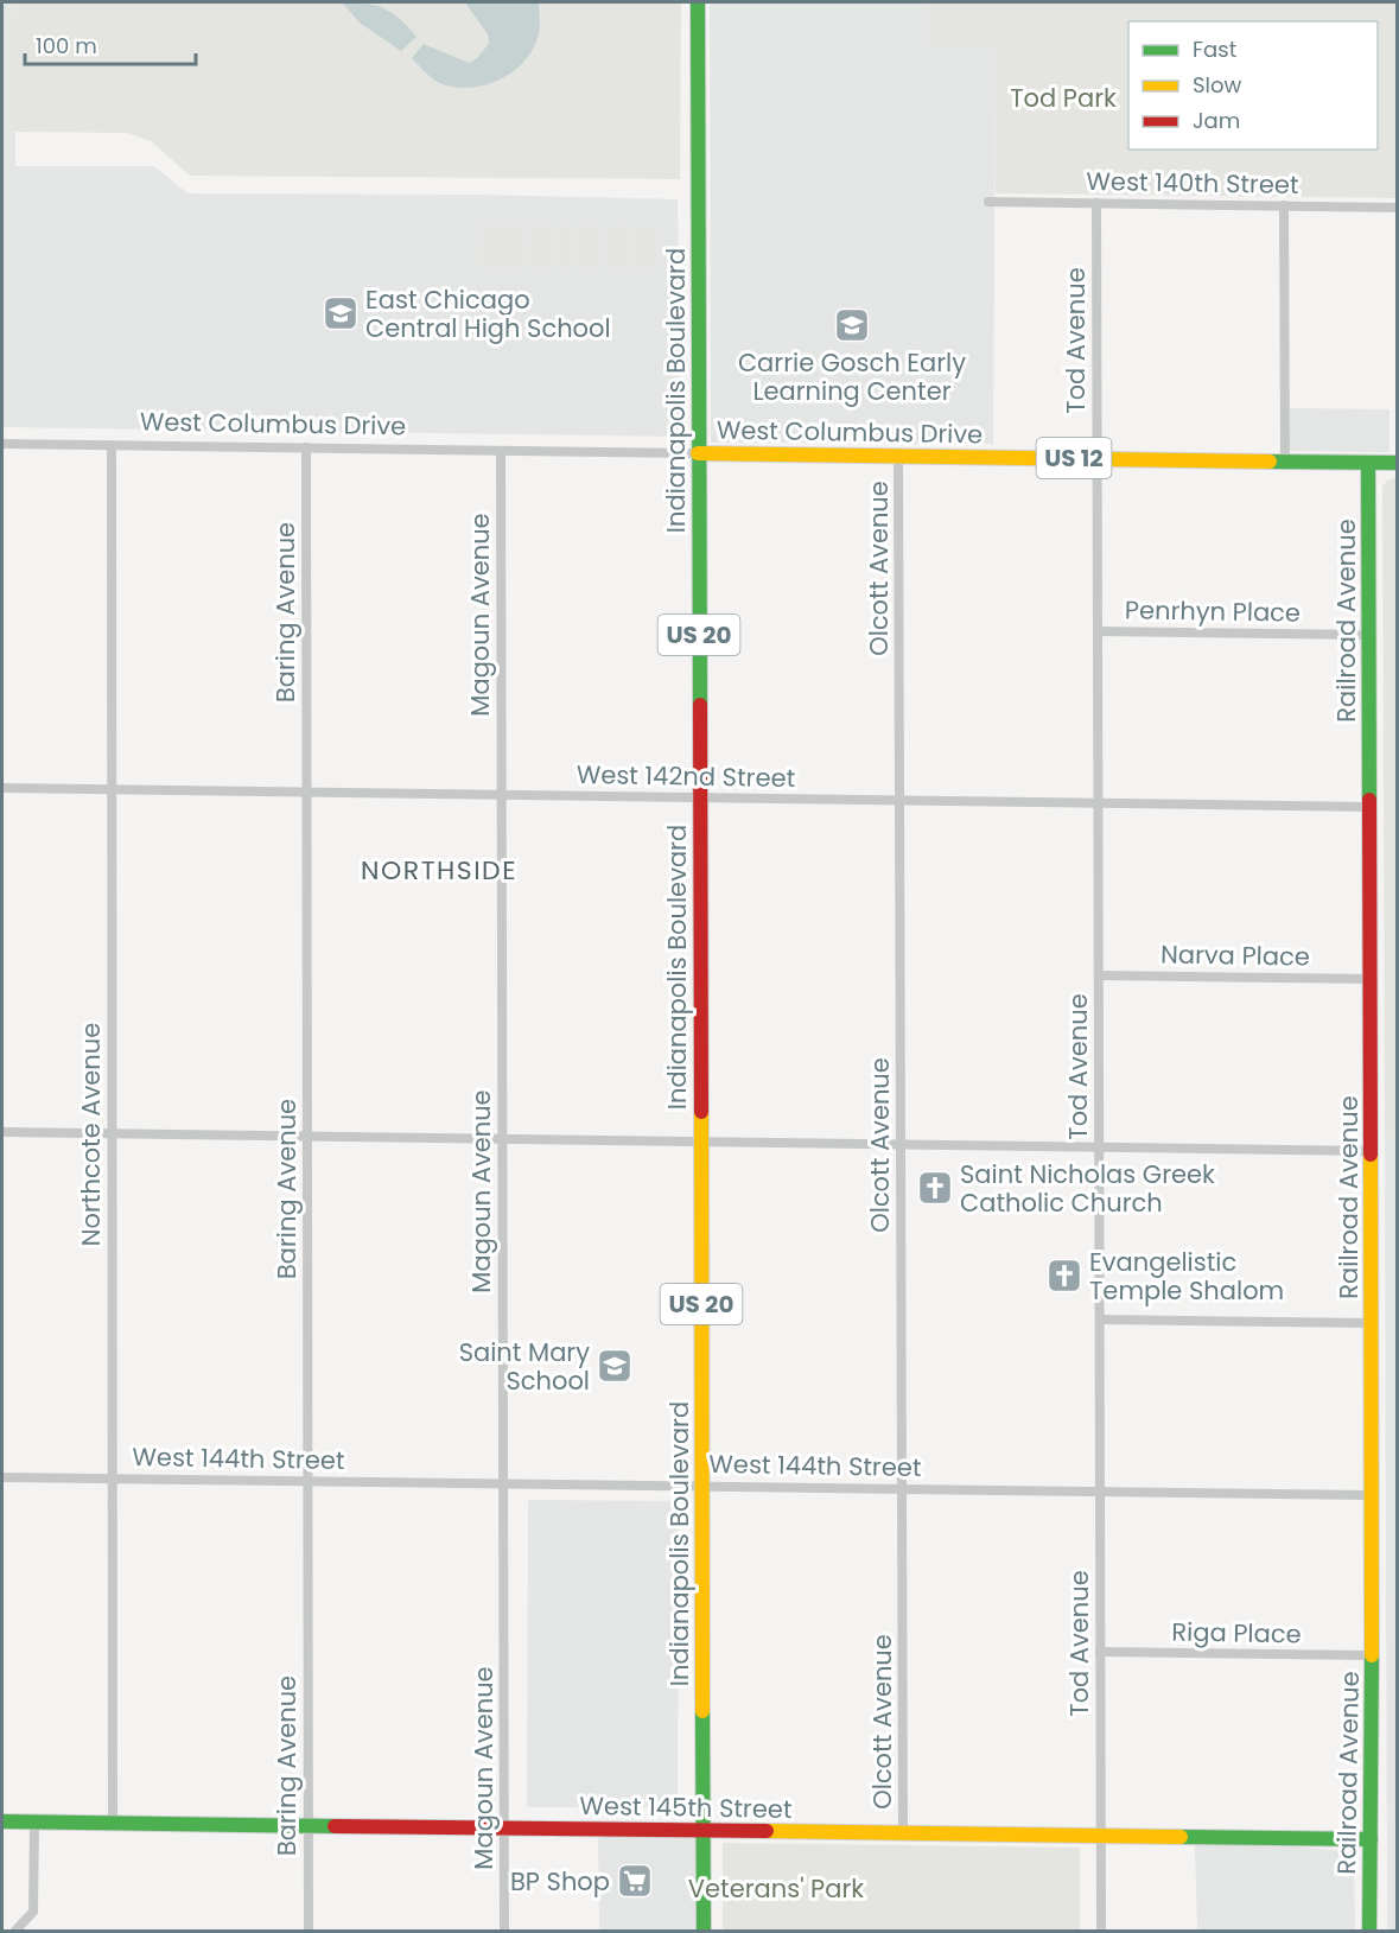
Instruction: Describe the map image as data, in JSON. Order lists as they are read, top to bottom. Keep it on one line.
{"streets":{"street":["West 140th Street","Tod Avenue","Indianapolis Boulevard","West Columbus Drive","US 12","Olcott Avenue","Penrhyn Place","Baring Avenue","Magoun Avenue","Railroad Avenue","US 20","West 142nd Street","Narva Place","Northcote Avenue","West 144th Street","Riga Place","West 145th Street"]},"crossings":[["West 140th Street","Tod Avenue"],["Tod Avenue","West Columbus Drive"],["Tod Avenue","Penrhyn Place"],["Tod Avenue","West 142nd Street"],["Tod Avenue","Narva Place"],["Tod Avenue","West 144th Street"],["Tod Avenue","Riga Place"],["Tod Avenue","West 145th Street"],["Indianapolis Boulevard","West Columbus Drive"],["Indianapolis Boulevard","West 142nd Street"],["Indianapolis Boulevard","West 144th Street"],["Indianapolis Boulevard","West 145th Street"],["West Columbus Drive","Olcott Avenue"],["West Columbus Drive","Baring Avenue"],["West Columbus Drive","Magoun Avenue"],["West Columbus Drive","Railroad Avenue"],["West Columbus Drive","Northcote Avenue"],["Olcott Avenue","West 142nd Street"],["Olcott Avenue","West 144th Street"],["Olcott Avenue","West 145th Street"],["Penrhyn Place","Railroad Avenue"],["Baring Avenue","West 142nd Street"],["Baring Avenue","West 144th Street"],["Baring Avenue","West 145th Street"],["Magoun Avenue","West 142nd Street"],["Magoun Avenue","West 144th Street"],["Magoun Avenue","West 145th Street"],["Railroad Avenue","West 142nd Street"],["Railroad Avenue","Narva Place"],["Railroad Avenue","West 144th Street"],["Railroad Avenue","Riga Place"],["Railroad Avenue","West 145th Street"],["West 142nd Street","Northcote Avenue"],["Northcote Avenue","West 144th Street"],["Northcote Avenue","West 145th Street"]],"districts":["NORTHSIDE"],"parks":["Tod Park","Veterans' Park"],"places":{"school or university":["East Chicago Central High School","Carrie Gosch Early Learning Center","Saint Mary School"],"church":["Saint Nicholas Greek Catholic Church","Evangelistic Temple Shalom"],"supermarket":["BP Shop"]},"legend":["Fast","Slow","Jam"],"scale_bar":"100 m"}
